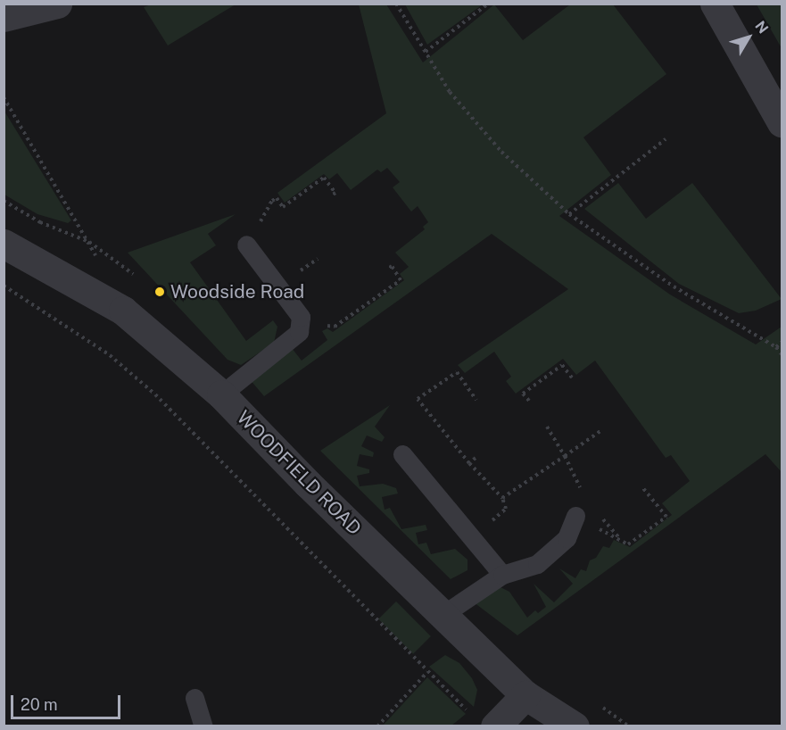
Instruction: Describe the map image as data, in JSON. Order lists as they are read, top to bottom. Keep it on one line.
{"streets":{"street":["WOODFIELD ROAD"]},"places":["Woodside Road"],"scale_bar":"20 m","north":"top right"}
